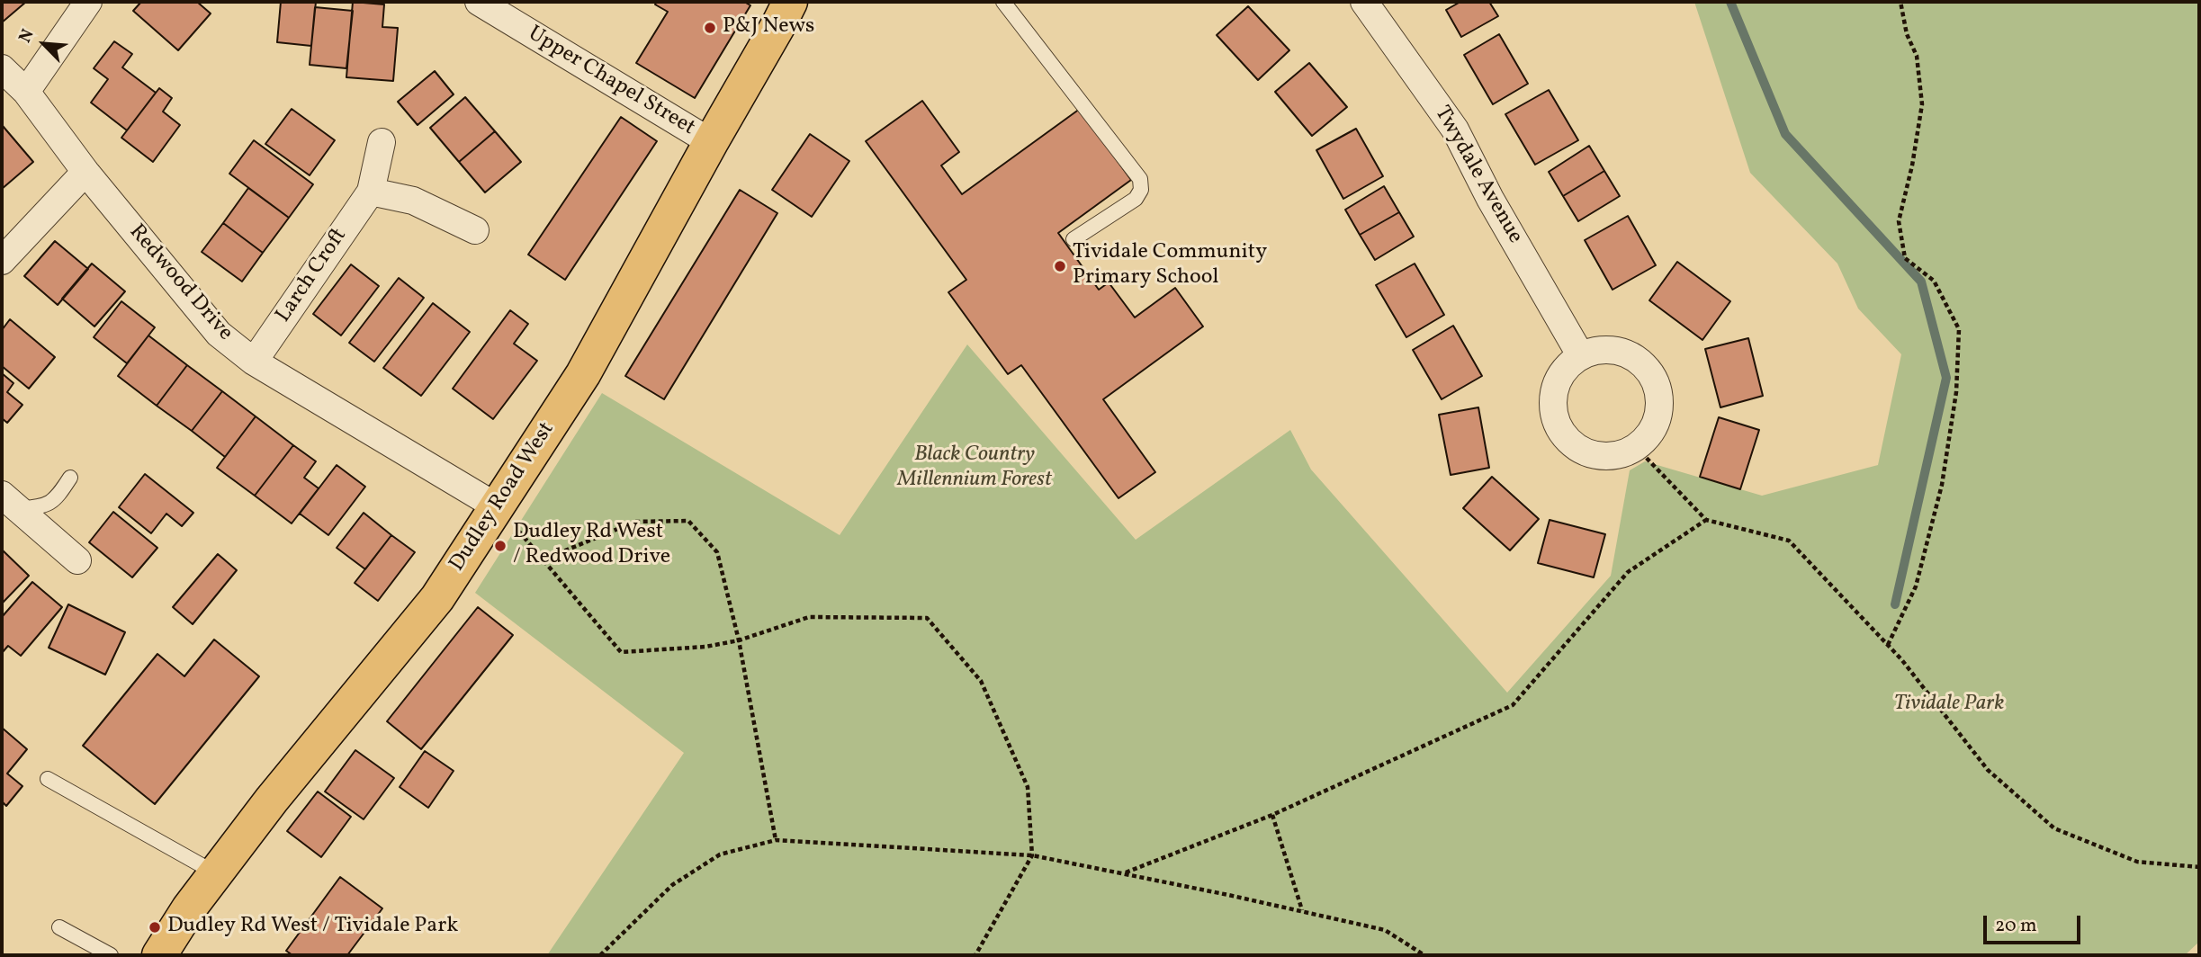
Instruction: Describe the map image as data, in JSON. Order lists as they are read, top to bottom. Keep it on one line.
{"streets":{"main road":["Dudley Road West"],"street":["Upper Chapel Street","Twydale Avenue","Larch Croft","Redwood Drive"]},"crossings":[["Upper Chapel Street","Dudley Road West"],["Larch Croft","Redwood Drive"],["Redwood Drive","Dudley Road West"]],"parks":["Black Country Millennium Forest","Tividale Park"],"places":["P&J News","Tividale Community Primary School","Dudley Rd West / Redwood Drive","Dudley Rd West / Tividale Park"],"scale_bar":"20 m","north":"top left"}
